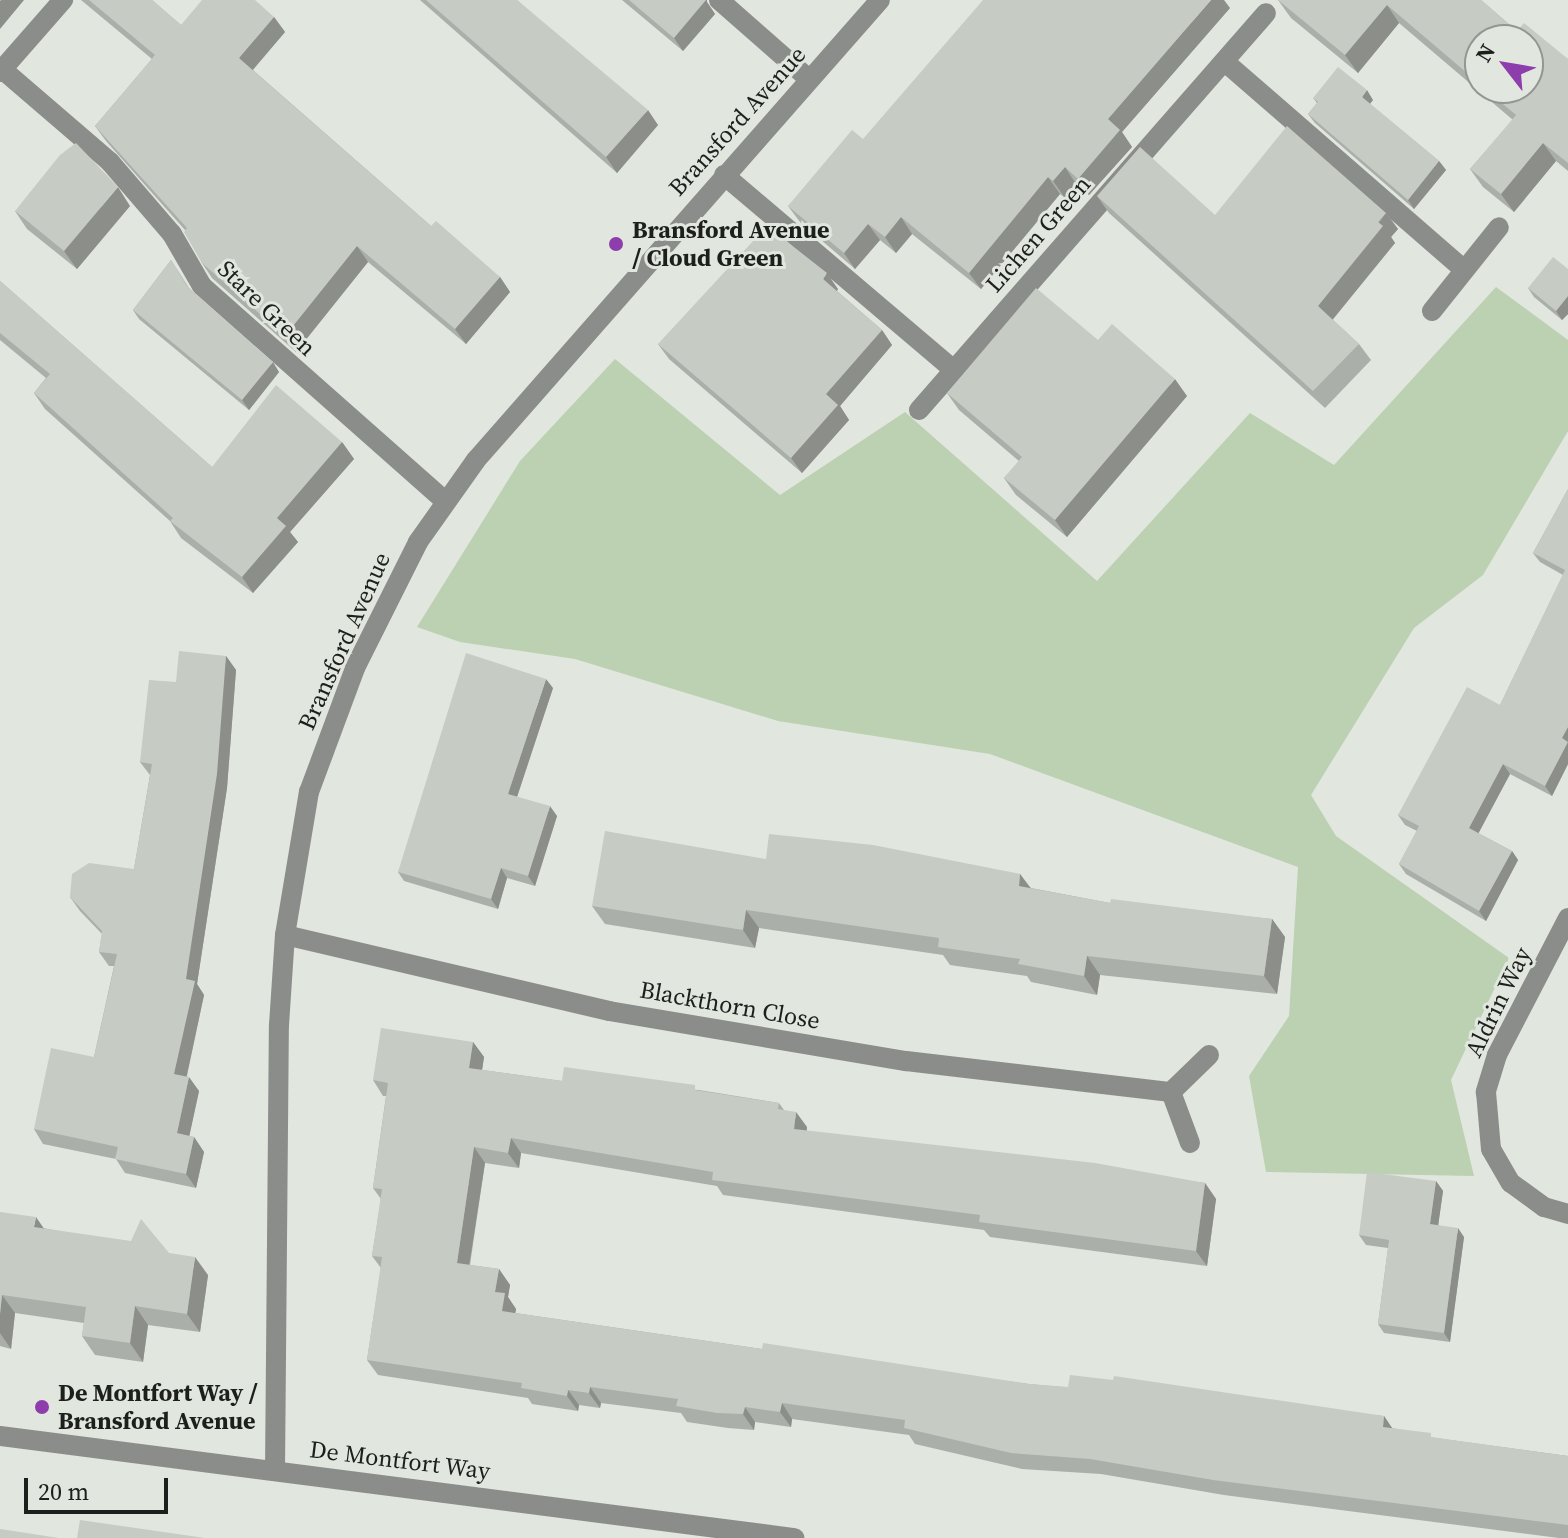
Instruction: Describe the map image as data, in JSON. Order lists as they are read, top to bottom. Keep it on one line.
{"streets":{"street":["Bransford Avenue","Lichen Green","Stare Green","Aldrin Way","Blackthorn Close","De Montfort Way"]},"crossings":[["Bransford Avenue","Stare Green"],["Bransford Avenue","Blackthorn Close"],["Bransford Avenue","De Montfort Way"]],"places":["Bransford Avenue / Cloud Green","De Montfort Way / Bransford Avenue"],"scale_bar":"20 m","north":"top left"}
